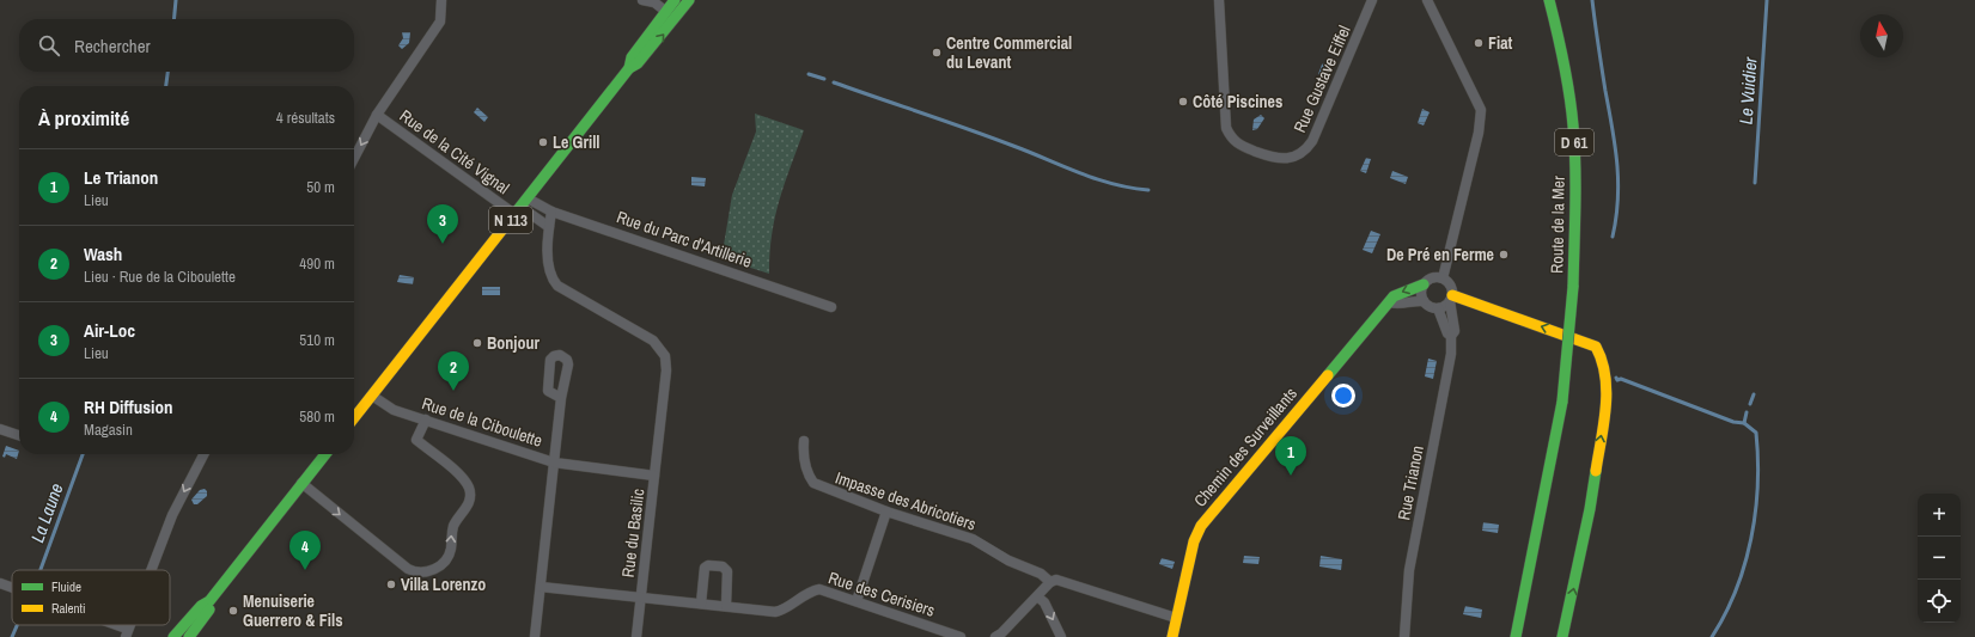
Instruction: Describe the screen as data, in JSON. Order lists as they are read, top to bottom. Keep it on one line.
{"streets":{"main road":["D 61","N 113","Route de la Mer","Chemin des Surveillants"],"street":["Rue Gustave Eiffel","Rue de la Cité Vignal","Rue du Parc d'Artillerie","Rue de la Ciboulette","Rue Trianon","Impasse des Abricotiers","Rue du Basilic","Rue des Cerisiers"]},"crossings":[["Rue de la Cité Vignal","N 113"],["Rue de la Cité Vignal","Rue du Parc d'Artillerie"],["N 113","Rue du Parc d'Artillerie"],["N 113","Rue de la Ciboulette"],["Rue de la Ciboulette","Rue du Basilic"],["Rue de la Ciboulette","Rue des Cerisiers"],["Chemin des Surveillants","Rue Trianon"],["Rue du Basilic","Rue des Cerisiers"]],"water":["Le Vuidier","La Laune"],"places":["Fiat","Centre Commercial du Levant","Côté Piscines","Le Grill","De Pré en Ferme","Bonjour","Villa Lorenzo","Menuiserie Guerrero & Fils"],"legend":["Fluide","Ralenti"],"north":"top","page":{"search":"Rechercher","heading":["À proximité","4 résultats"],"list":[{"mark":"1","name":"Le Trianon","note":"Lieu","value":"50 m"},{"mark":"2","name":"Wash","note":"Lieu · Rue de la Ciboulette","value":"490 m"},{"mark":"3","name":"Air-Loc","note":"Lieu","value":"510 m"},{"mark":"4","name":"RH Diffusion","note":"Magasin","value":"580 m"}],"pins":["3","2","1","4"],"map_buttons":["+","−"]}}
